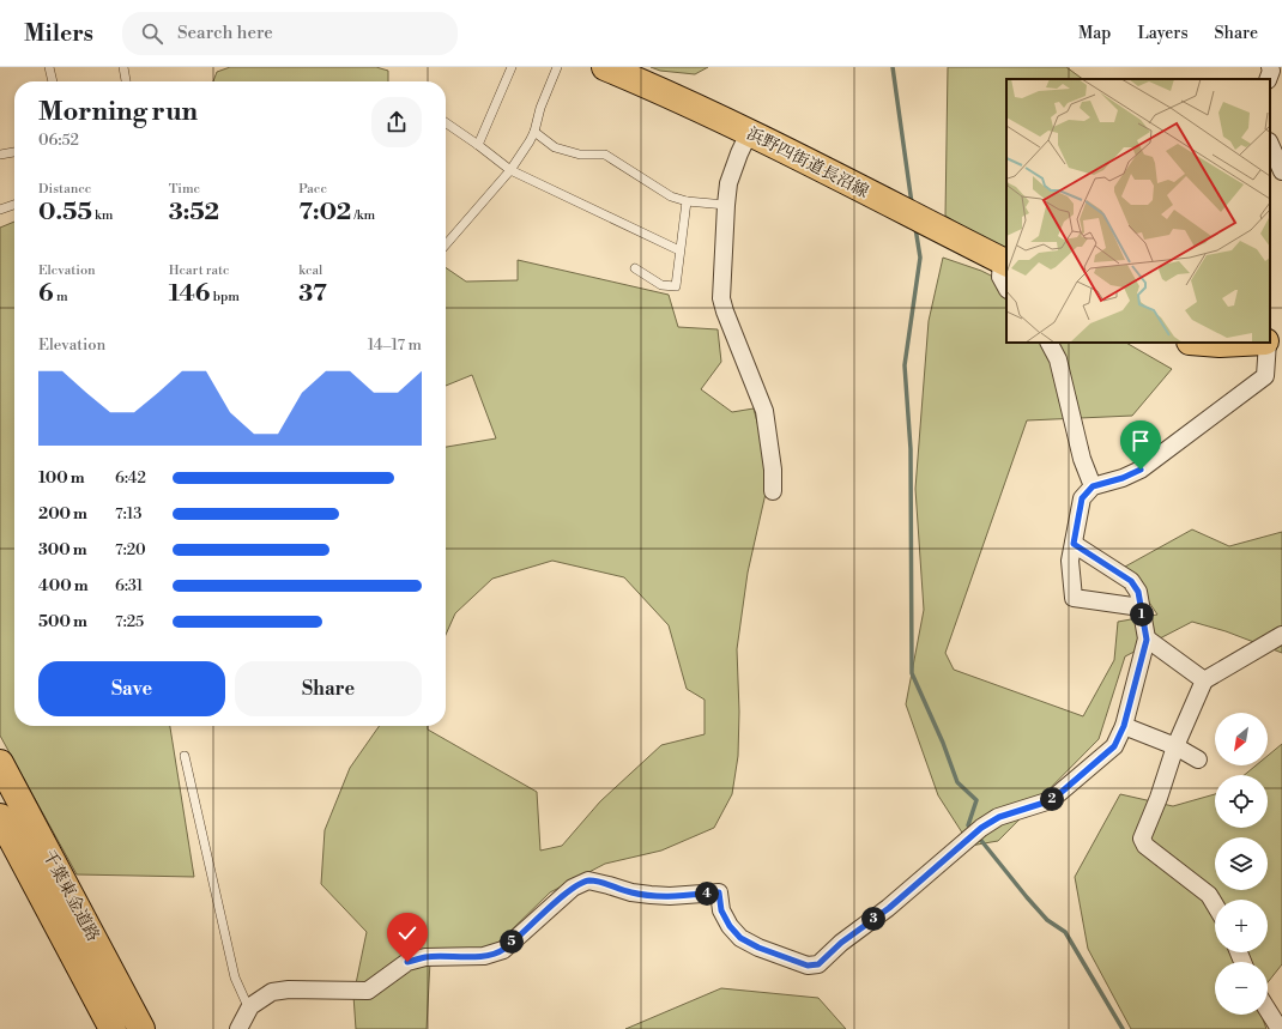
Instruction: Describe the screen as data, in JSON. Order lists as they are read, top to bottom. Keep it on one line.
{"streets":{"main road":["浜野四街道長沼線","千葉東金道路"]},"north":"bottom left","page":{"header":"Milers","search":"Search here","nav":["Map","Layers","Share"],"heading":["Morning run","06:52"],"stats":[["Distance","0.55 km"],["Time","3:52"],["Pace","7:02 /km"],["Elevation","6 m"],["Heart rate","146 bpm"],["kcal","37"]],"chart":["Elevation","14–17 m"],"list":[{"name":"100 m","note":"6:42"},{"name":"200 m","note":"7:13"},{"name":"300 m","note":"7:20"},{"name":"400 m","note":"6:31"},{"name":"500 m","note":"7:25"}],"pins":["1","2","4","3","5"],"buttons":["Save","Share"],"map_buttons":["+","−"]}}
